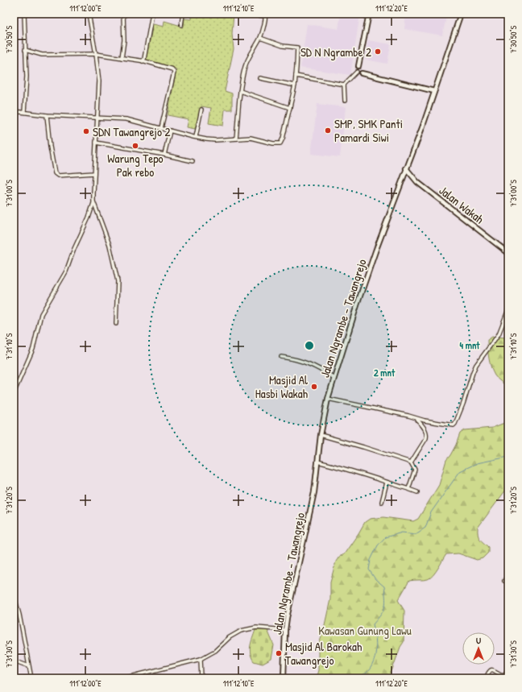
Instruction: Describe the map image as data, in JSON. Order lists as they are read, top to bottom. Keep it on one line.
{"streets":{"main road":["Jalan Wakah","Jalan Ngrambe - Tawangrejo"]},"crossings":[["Jalan Wakah","Jalan Ngrambe - Tawangrejo"]],"parks":["Kawasan Gunung Lawu"],"places":["SD N Ngrambe 2","SMP, SMK Panti Pamardi Siwi","SDN Tawangrejo 2","Warung Tepo Pak rebo","Masjid Al Hasbi Wakah","Masjid Al Barokah Tawangrejo"],"north":"top","coordinates":["111°12'00\"E","111°12'10\"E","111°12'20\"E","7°30'50\"S","7°31'00\"S","7°31'10\"S","7°31'20\"S","7°31'30\"S"],"rings":["4 mnt","2 mnt"]}
